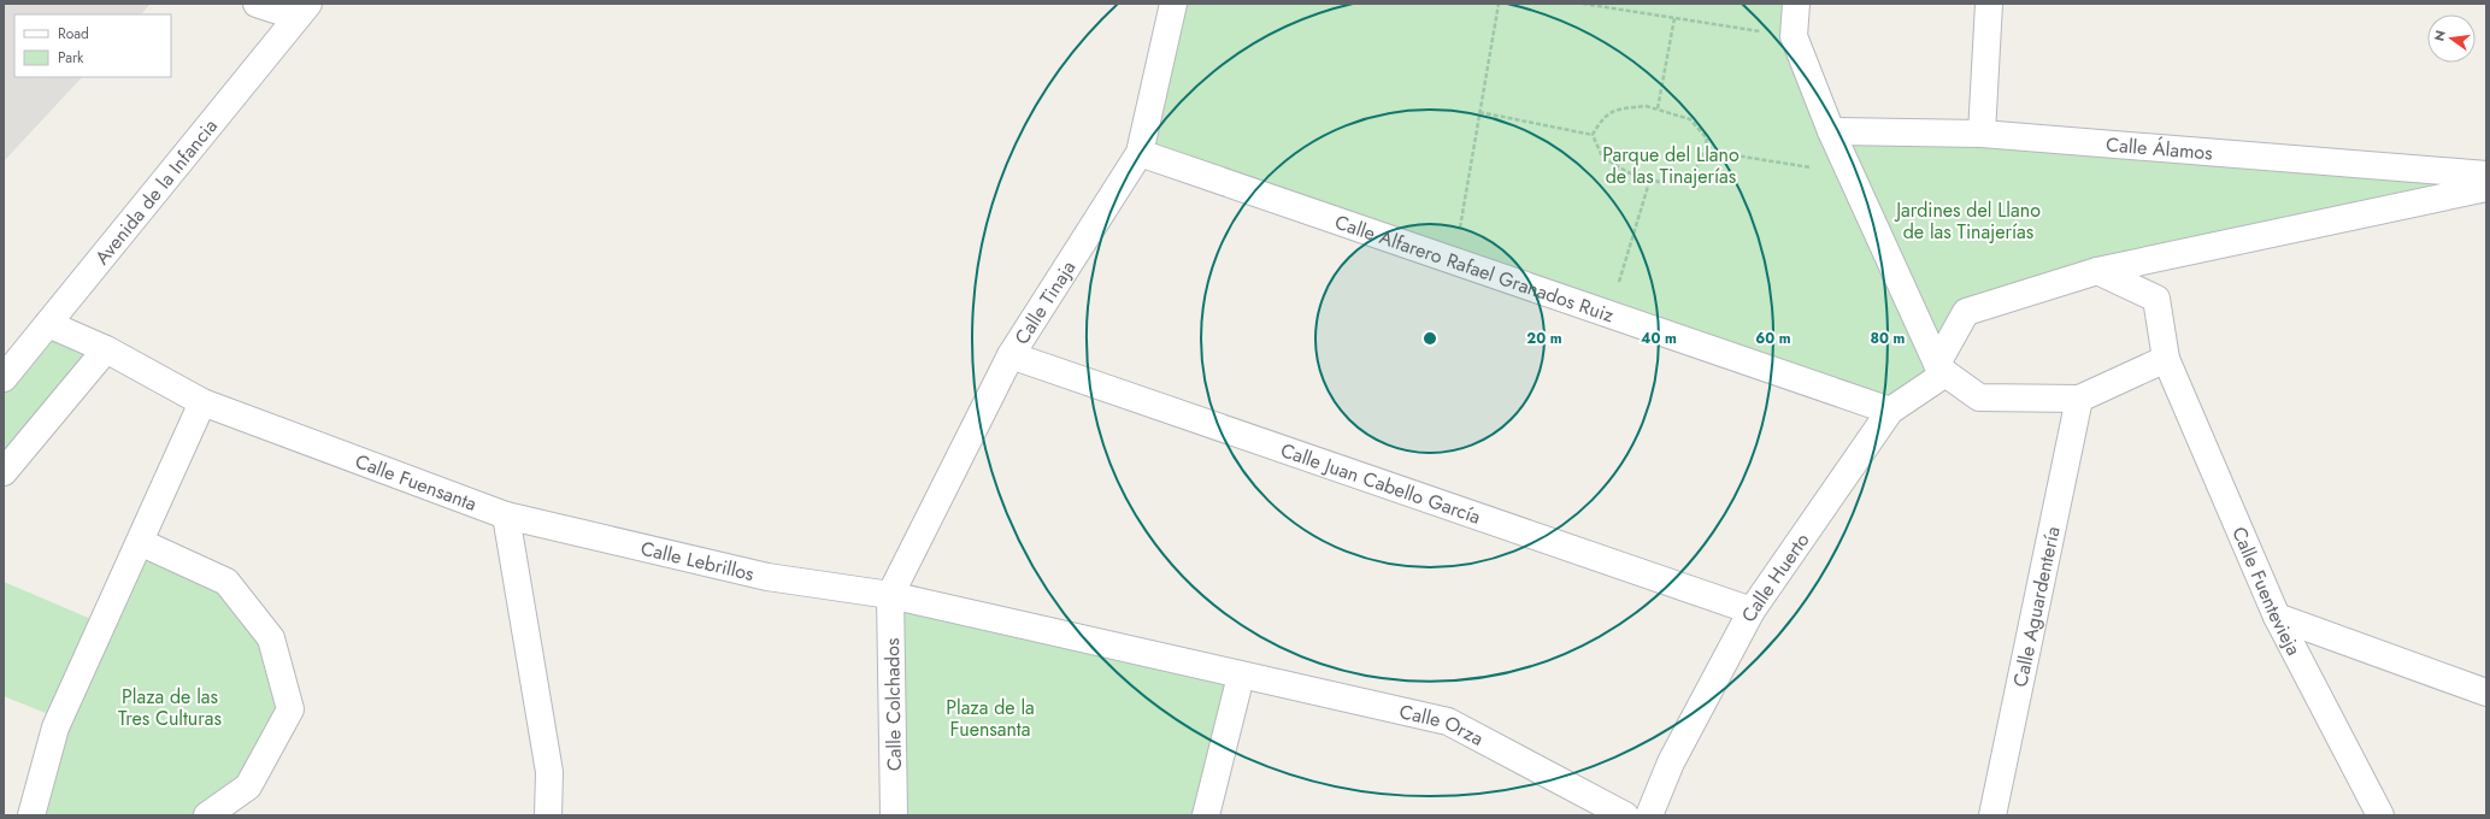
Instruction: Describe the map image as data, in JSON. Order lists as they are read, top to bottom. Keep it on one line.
{"streets":{"street":["Calle Álamos","Avenida de la Infancia","Calle Alfarero Rafael Granados Ruiz","Calle Tinaja","Calle Fuensanta","Calle Juan Cabello García","Calle Lebrillos","Calle Huerto","Calle Fuentevieja","Calle Aguardentería","Calle Colchados","Calle Orza"]},"crossings":[["Avenida de la Infancia","Calle Fuensanta"],["Calle Alfarero Rafael Granados Ruiz","Calle Tinaja"],["Calle Alfarero Rafael Granados Ruiz","Calle Huerto"],["Calle Tinaja","Calle Juan Cabello García"],["Calle Tinaja","Calle Lebrillos"],["Calle Tinaja","Calle Colchados"],["Calle Fuensanta","Calle Lebrillos"],["Calle Juan Cabello García","Calle Huerto"],["Calle Lebrillos","Calle Colchados"]],"parks":["Parque del Llano de las Tinajerías","Jardines del Llano de las Tinajerías","Plaza de las Tres Culturas","Plaza de la Fuensanta"],"legend":["Road","Park"],"north":"left","rings":["20 m","40 m","60 m","80 m"]}
